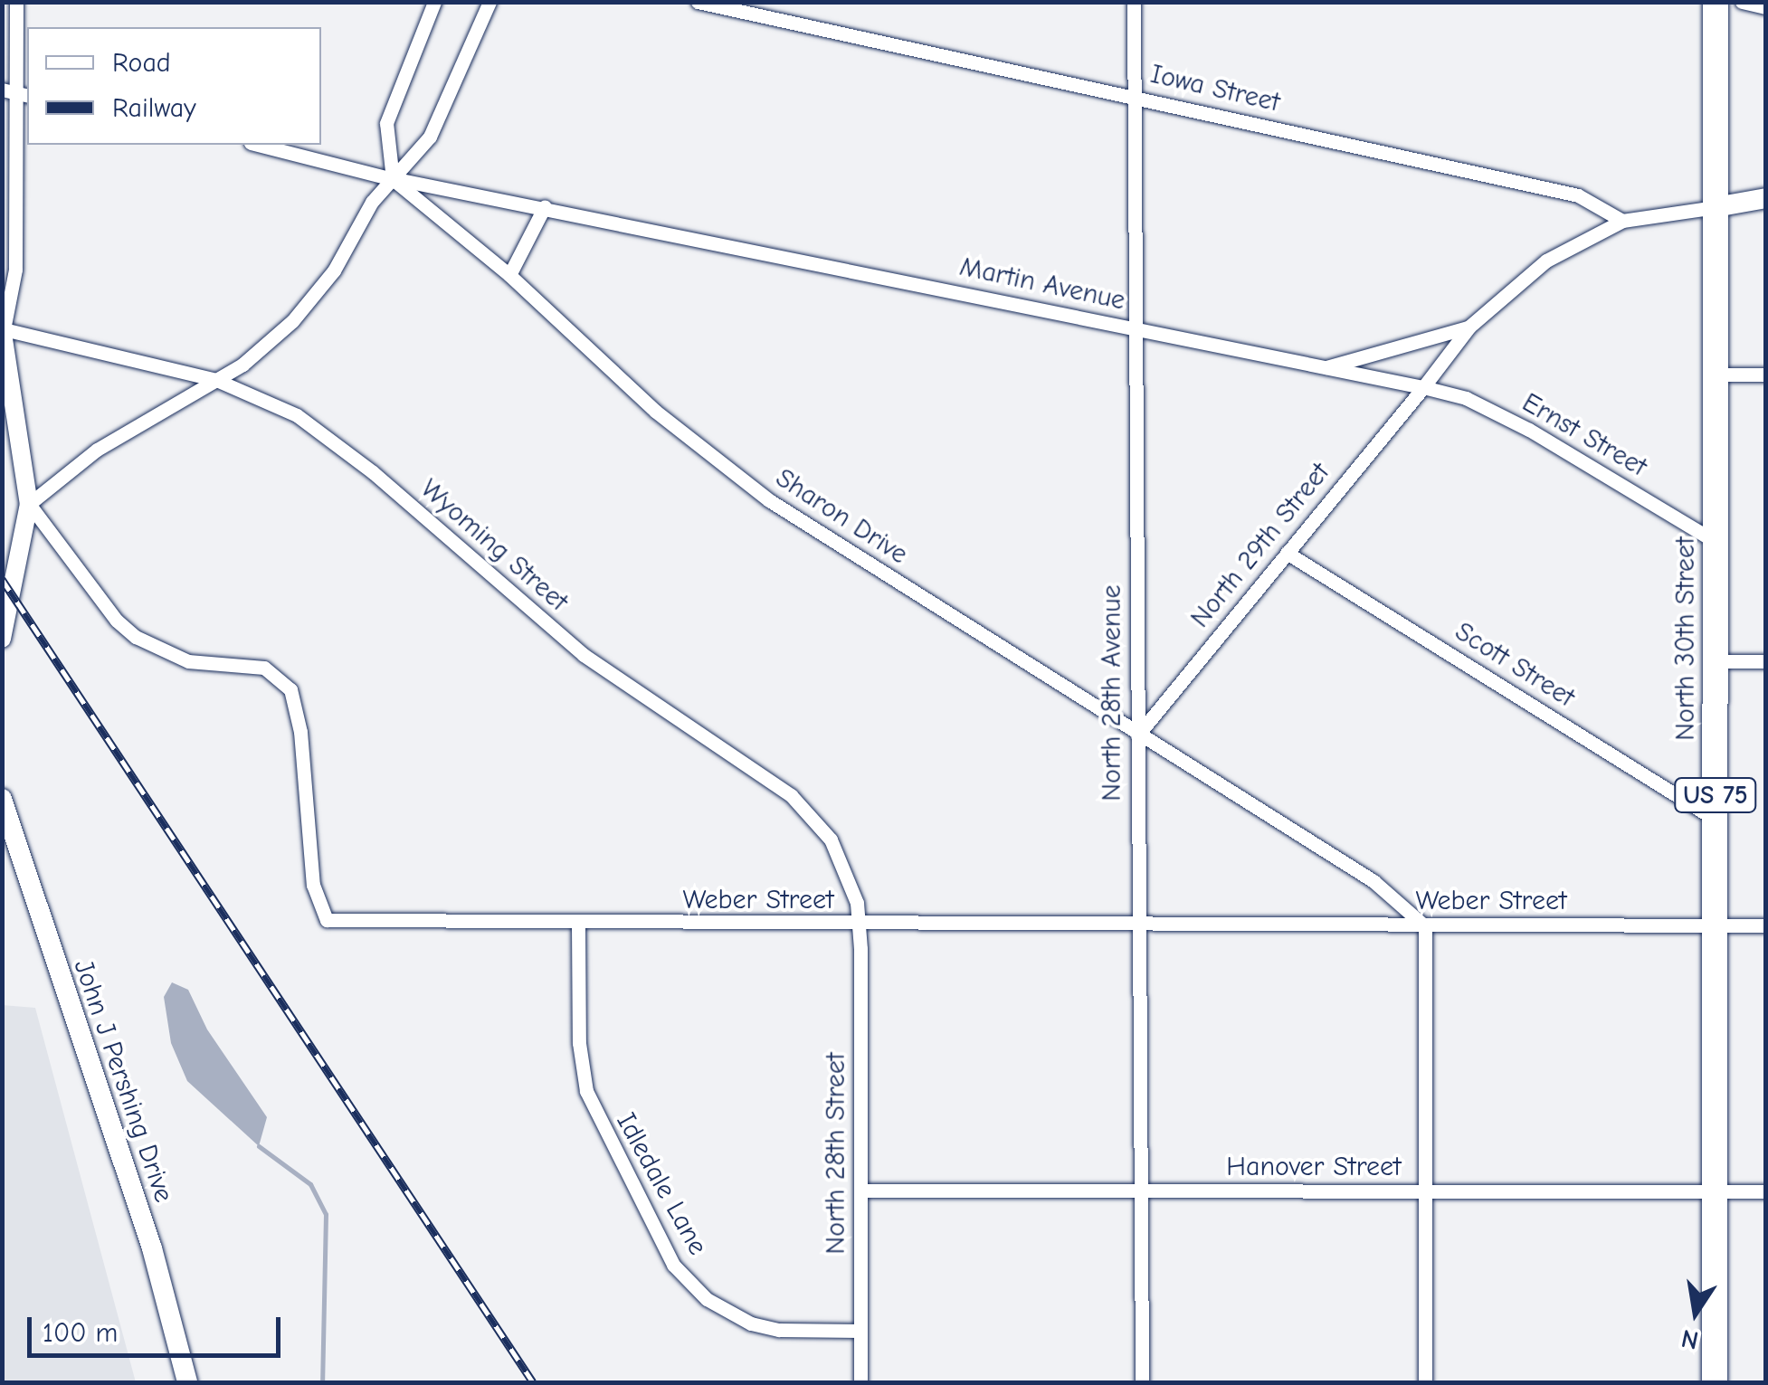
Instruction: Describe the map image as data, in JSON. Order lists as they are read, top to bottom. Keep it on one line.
{"streets":{"highway":["North 30th Street","US 75"],"main road":["John J Pershing Drive"],"street":["Iowa Street","Martin Avenue","Ernst Street","Sharon Drive","Wyoming Street","North 29th Street","Scott Street","North 28th Avenue","Weber Street","North 28th Street","Hanover Street","Idledale Lane"]},"crossings":[["Iowa Street","North 28th Avenue"],["Martin Avenue","Ernst Street"],["Martin Avenue","Sharon Drive"],["Martin Avenue","North 29th Street"],["Martin Avenue","North 28th Avenue"],["Ernst Street","North 29th Street"],["Ernst Street","North 30th Street"],["Sharon Drive","North 29th Street"],["Sharon Drive","North 28th Avenue"],["Sharon Drive","Weber Street"],["Wyoming Street","Weber Street"],["Wyoming Street","North 28th Street"],["North 29th Street","Scott Street"],["North 29th Street","North 28th Avenue"],["North 30th Street","Scott Street"],["North 30th Street","Weber Street"],["North 30th Street","Hanover Street"],["North 28th Avenue","Weber Street"],["North 28th Avenue","Hanover Street"],["Weber Street","North 28th Street"],["Weber Street","Idledale Lane"],["North 28th Street","Hanover Street"],["North 28th Street","Idledale Lane"]],"legend":["Road","Railway"],"scale_bar":"100 m","north":"bottom"}
